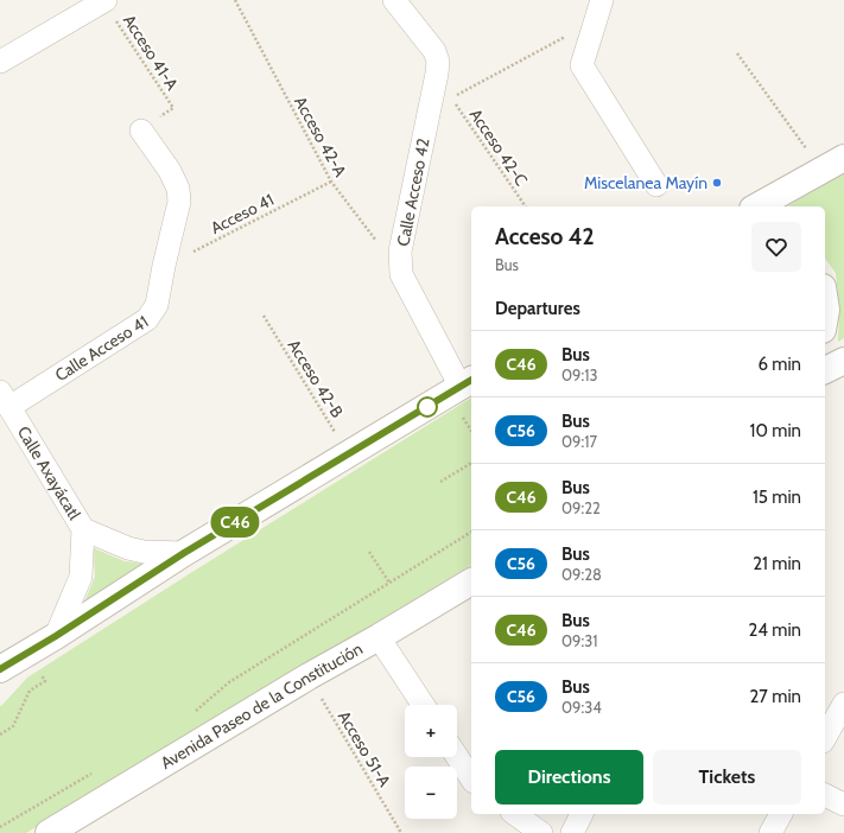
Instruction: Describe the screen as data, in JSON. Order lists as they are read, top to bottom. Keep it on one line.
{"streets":{"street":["Calle Acceso 42","Calle Acceso 41","Calle Axayácatl","Avenida Paseo de la Constitución"],"path":["Acceso 41-A","Acceso 42-A","Acceso 42-C","Acceso 41","Acceso 42-B","Acceso 51-A"]},"crossings":[["Acceso 41-A","Calle Acceso 41"],["Acceso 42-A","Calle Acceso 42"],["Acceso 42-A","Acceso 41"],["Acceso 41","Calle Acceso 41"],["Calle Acceso 41","Calle Axayácatl"],["Avenida Paseo de la Constitución","Acceso 51-A"]],"places":["Miscelanea Mayín"],"lines":["bus line C46"],"page":{"on_map":"C46","heading":[["Acceso 42","Bus"],"Departures"],"list":[{"mark":"C46","name":"Bus","note":"09:13","value":"6 min"},{"mark":"C56","name":"Bus","note":"09:17","value":"10 min"},{"mark":"C46","name":"Bus","note":"09:22","value":"15 min"},{"mark":"C56","name":"Bus","note":"09:28","value":"21 min"},{"mark":"C46","name":"Bus","note":"09:31","value":"24 min"},{"mark":"C56","name":"Bus","note":"09:34","value":"27 min"}],"map_buttons":["+","−"],"buttons":["Directions","Tickets"]}}
